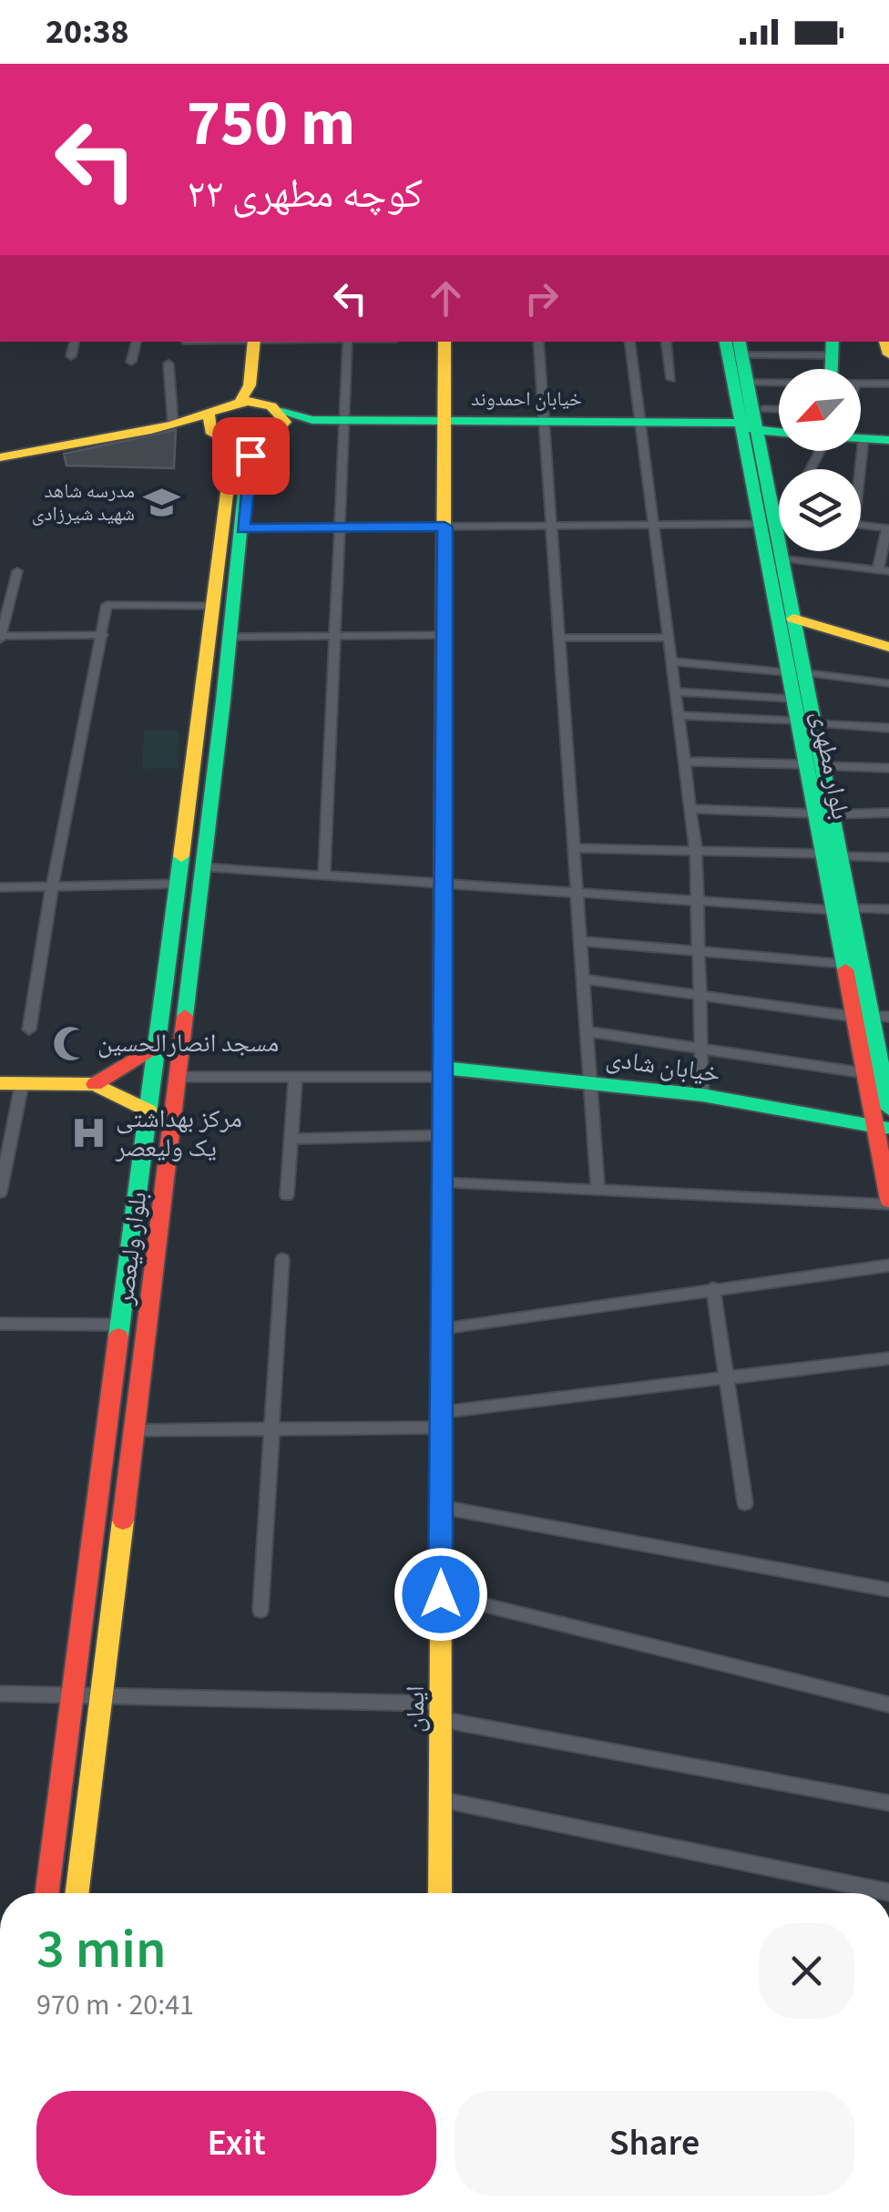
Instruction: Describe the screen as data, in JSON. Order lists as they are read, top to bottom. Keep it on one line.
{"streets":{"main road":["خیابان احمدوند","بلوار مطهری","خیابان شادی","بلوار ولیعصر","ایمان"]},"crossings":[["خیابان احمدوند","بلوار مطهری"],["خیابان احمدوند","ایمان"],["بلوار مطهری","خیابان شادی"],["خیابان شادی","ایمان"]],"places":{"school or university":["مدرسه شاهد شهید شیرزادی"],"mosque":["مسجد انصارالحسین"],"hospital":["مرکز بهداشتی یک ولیعصر"]},"north":"bottom left","page":{"status":"20:38","turn":["750 m","کوچه مطهری ۲۲"],"heading":["3 min","970 m · 20:41"],"buttons":["Exit","Share"]}}
